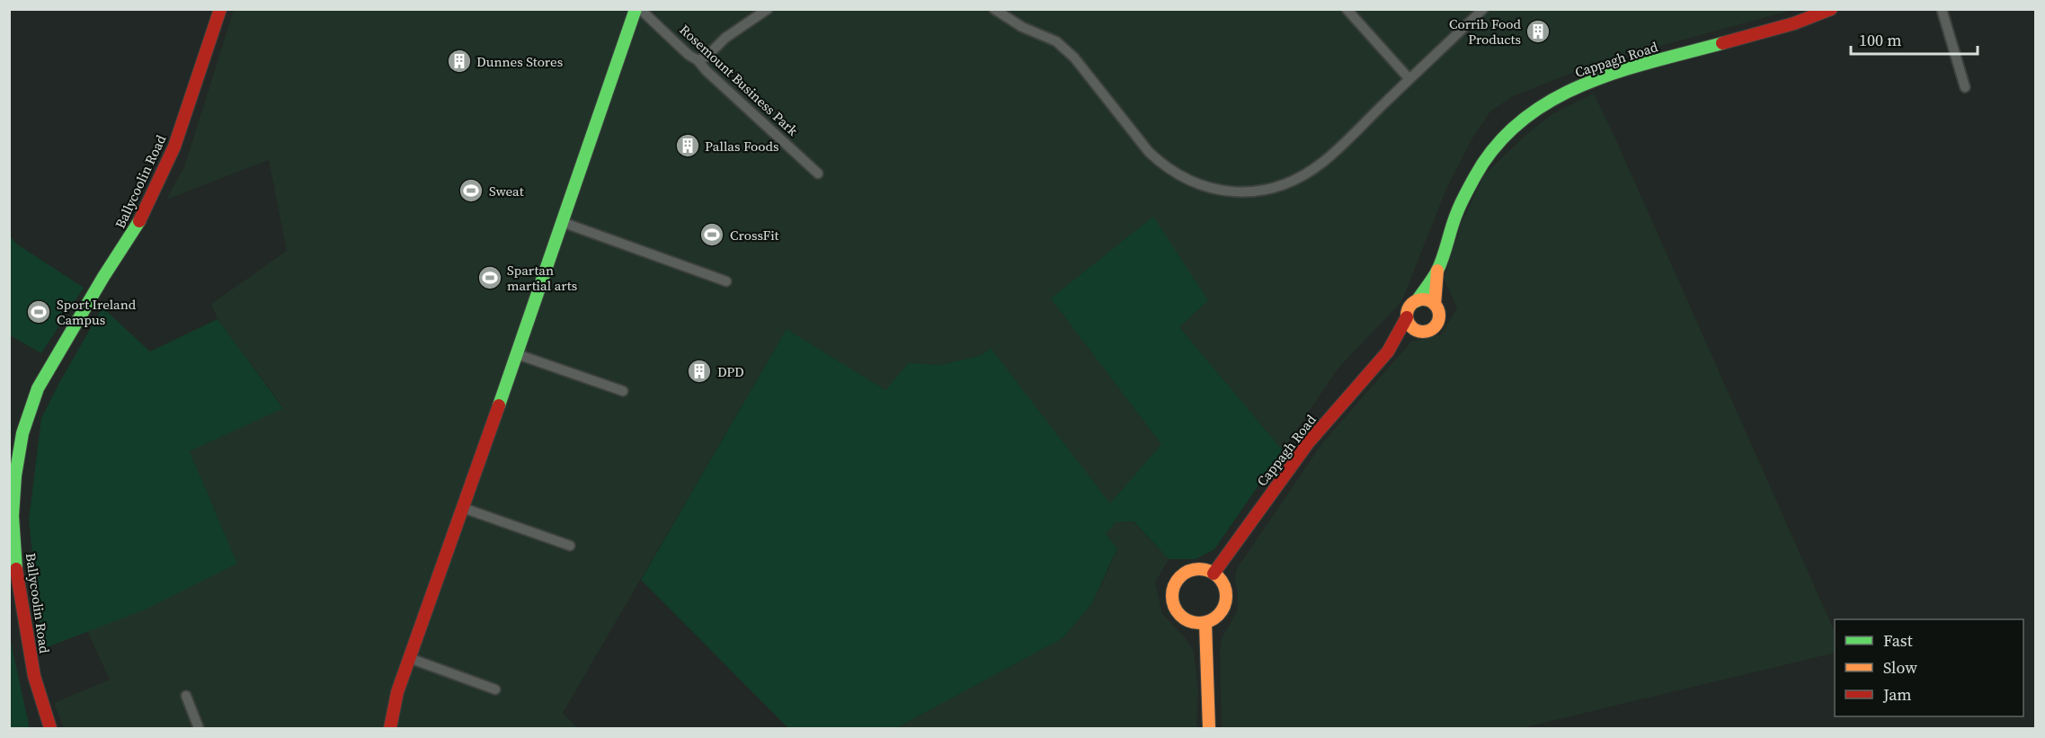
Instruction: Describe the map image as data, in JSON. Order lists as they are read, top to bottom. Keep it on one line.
{"streets":{"street":["Cappagh Road","Rosemount Business Park","Ballycoolin Road"]},"places":{"building":["Corrib Food Products","Dunnes Stores","Pallas Foods","DPD"],"sports":["Sweat","CrossFit","Spartan martial arts","Sport Ireland Campus"]},"legend":["Fast","Slow","Jam"],"scale_bar":"100 m"}
